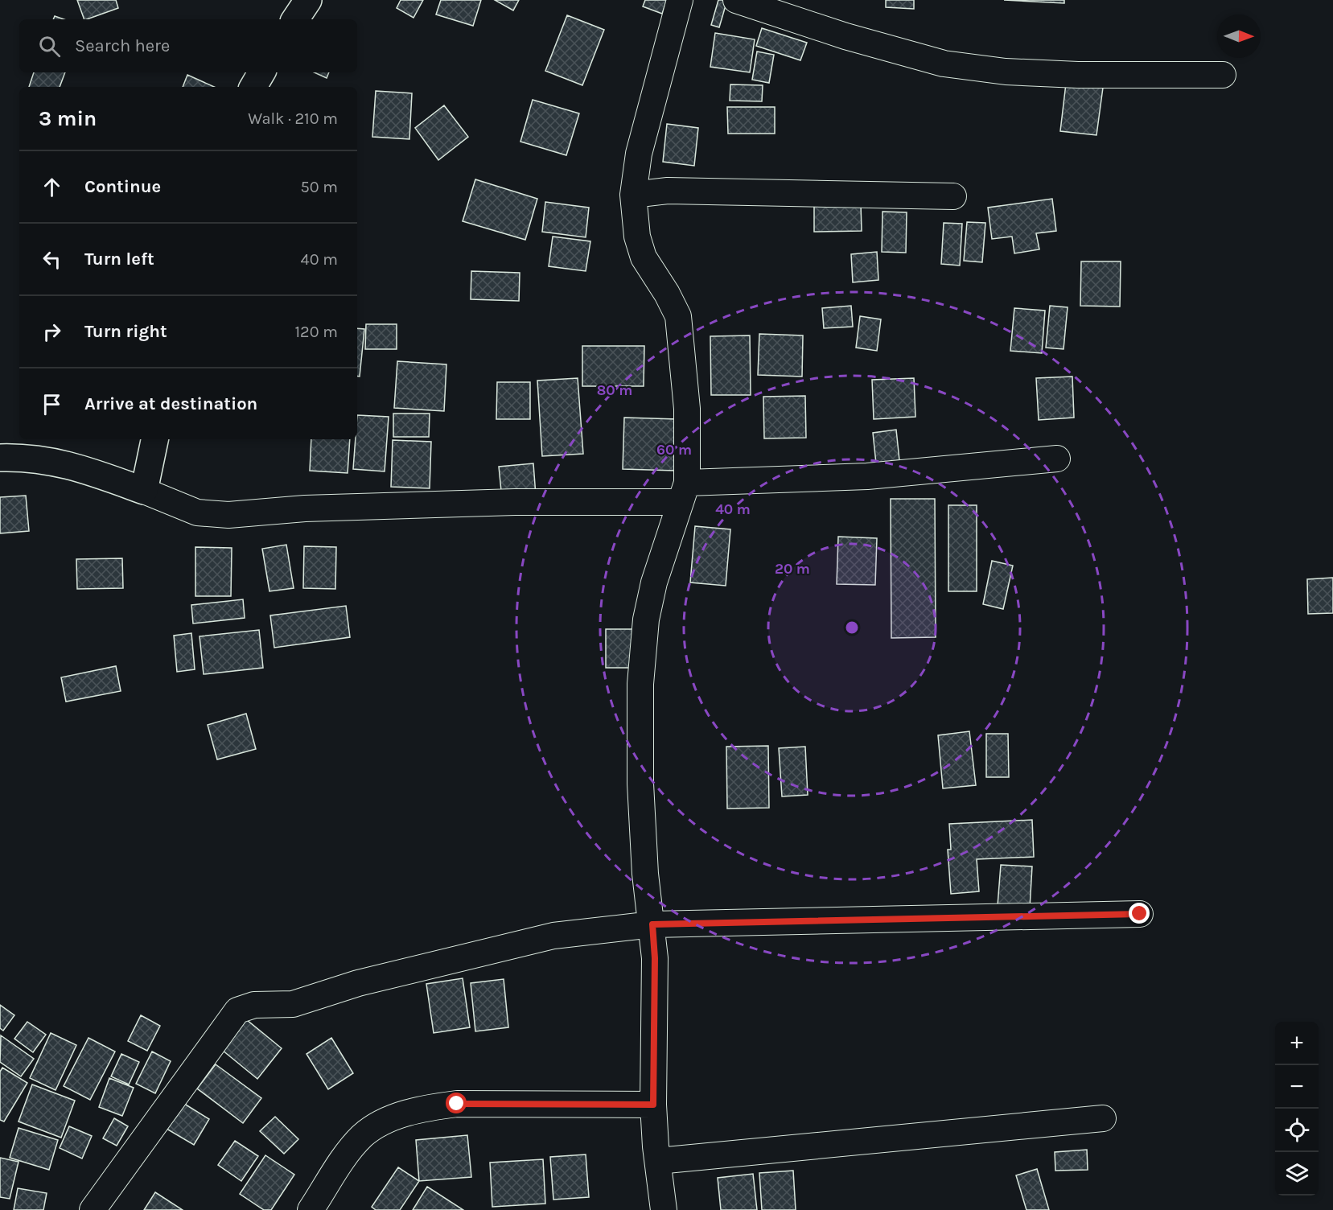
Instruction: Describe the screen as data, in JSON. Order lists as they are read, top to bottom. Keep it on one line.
{"north":"right","page":{"search":"Search here","heading":["3 min","Walk · 210 m"],"list":[["Continue","50 m"],["Turn left","40 m"],["Turn right","120 m"],"Arrive at destination"],"map_buttons":["+","−"]},"rings":["80 m","60 m","40 m","20 m"]}
